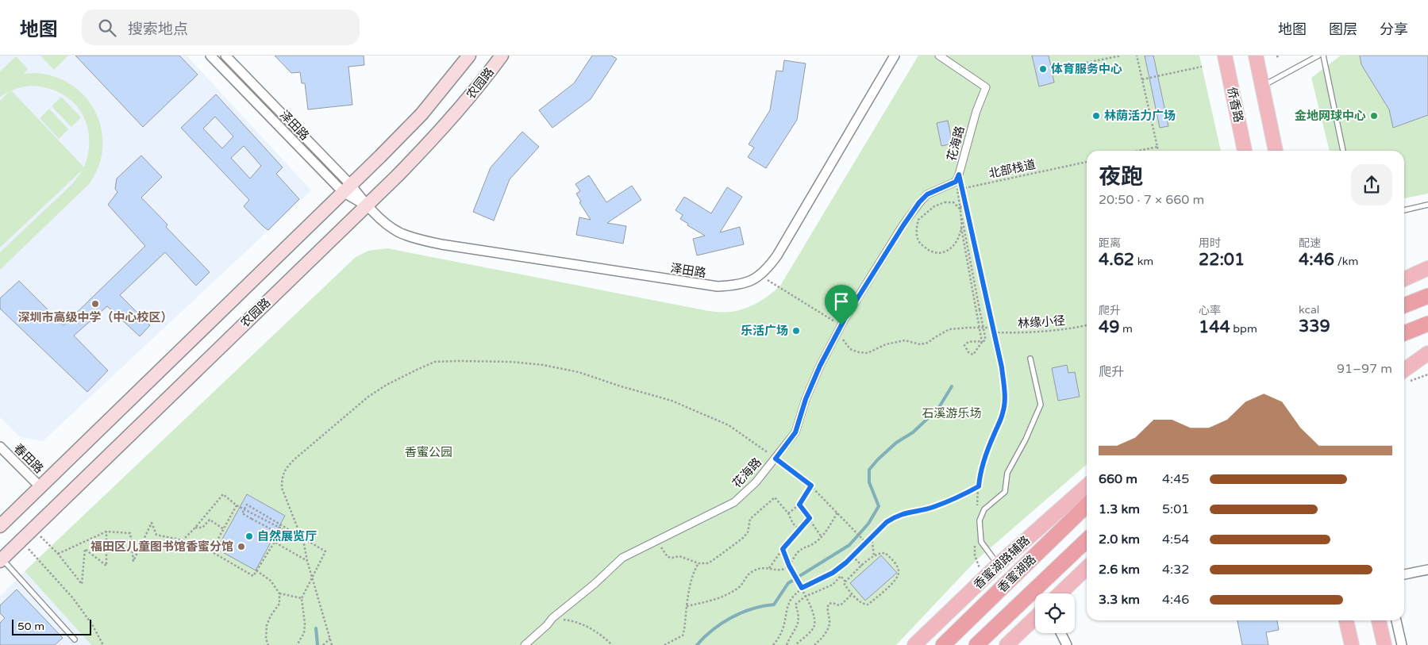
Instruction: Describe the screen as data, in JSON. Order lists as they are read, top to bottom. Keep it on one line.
{"streets":{"highway":["香蜜湖路"],"main road":["农园路","侨香路","香蜜湖路辅路"],"street":["泽田路","花海路","春田路"],"path":["北部栈道","林缘小径"]},"crossings":[["农园路","泽田路"]],"parks":["石溪游乐场","香蜜公园"],"places":["体育服务中心","林荫活力广场","金地网球中心","深圳市高级中学（中心校区）","乐活广场","自然展览厅","福田区儿童图书馆香蜜分馆"],"scale_bar":"50 m","page":{"header":"地图","search":"搜索地点","nav":["地图","图层","分享"],"heading":["夜跑","20:50 · 7 × 660 m"],"stats":[["距离","4.62 km"],["用时","22:01"],["配速","4:46 /km"],["爬升","49 m"],["心率","144 bpm"],["kcal","339"]],"chart":["爬升","91–97 m"],"list":[{"name":"660 m","note":"4:45"},{"name":"1.3 km","note":"5:01"},{"name":"2.0 km","note":"4:54"},{"name":"2.6 km","note":"4:32"},{"name":"3.3 km","note":"4:46"}],"scale":"50 m"}}
